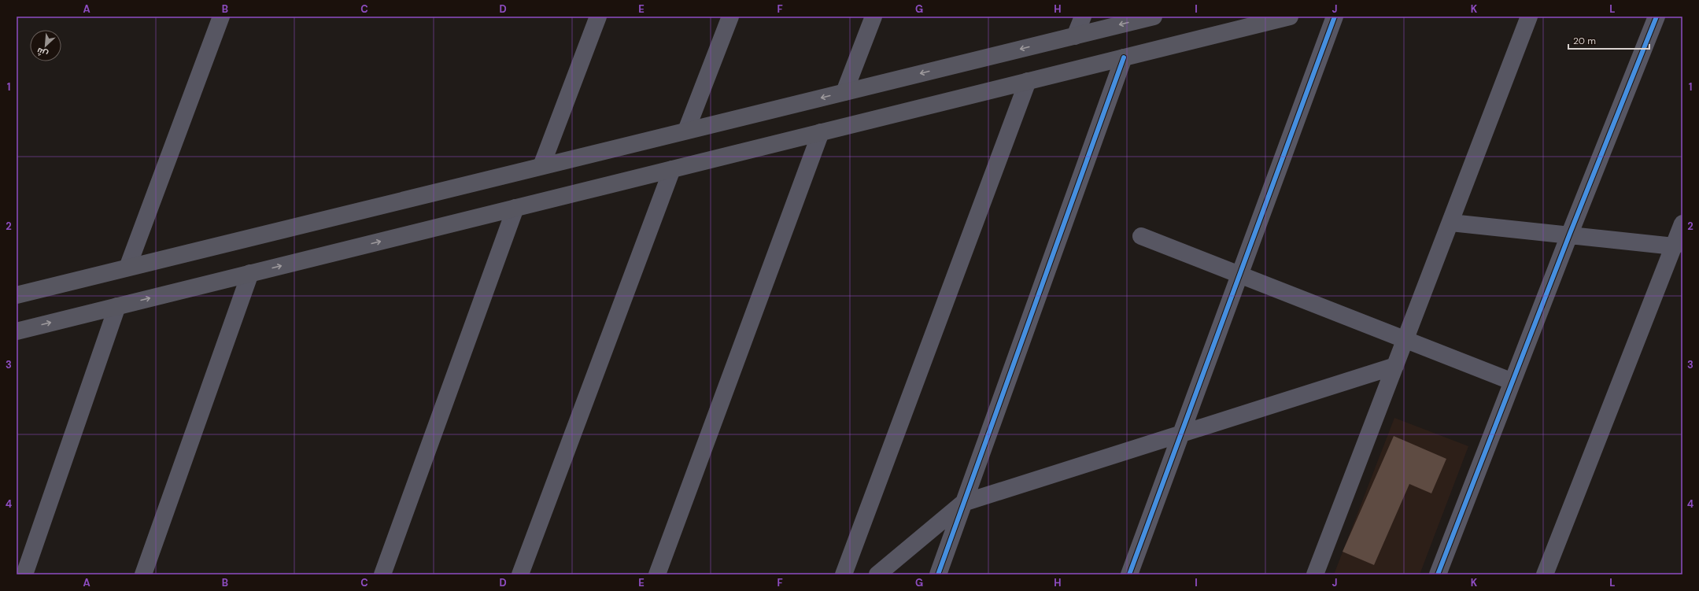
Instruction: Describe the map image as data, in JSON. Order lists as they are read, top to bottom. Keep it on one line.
{"scale_bar":"20 m","north":"bottom left","grid":{"columns":["A","B","C","D","E","F","G","H","I","J","K","L"],"rows":["1","2","3","4"]}}
